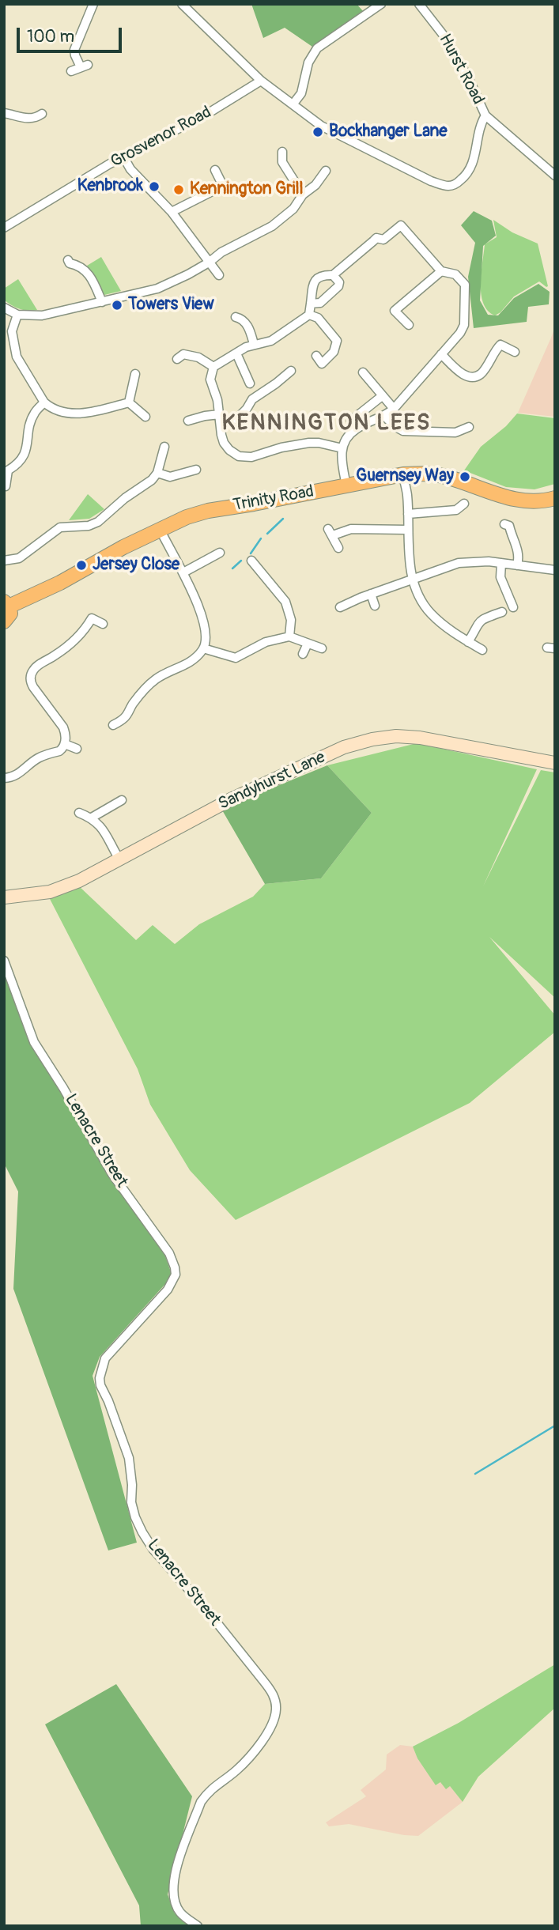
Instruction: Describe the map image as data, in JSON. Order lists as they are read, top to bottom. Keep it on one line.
{"streets":{"main road":["Trinity Road"],"street":["Hurst Road","Grosvenor Road","Sandyhurst Lane","Lenacre Street"]},"districts":["KENNINGTON LEES"],"places":["Bockhanger Lane","Kenbrook","Kennington Grill","Towers View","Guernsey Way","Jersey Close"],"scale_bar":"100 m"}
